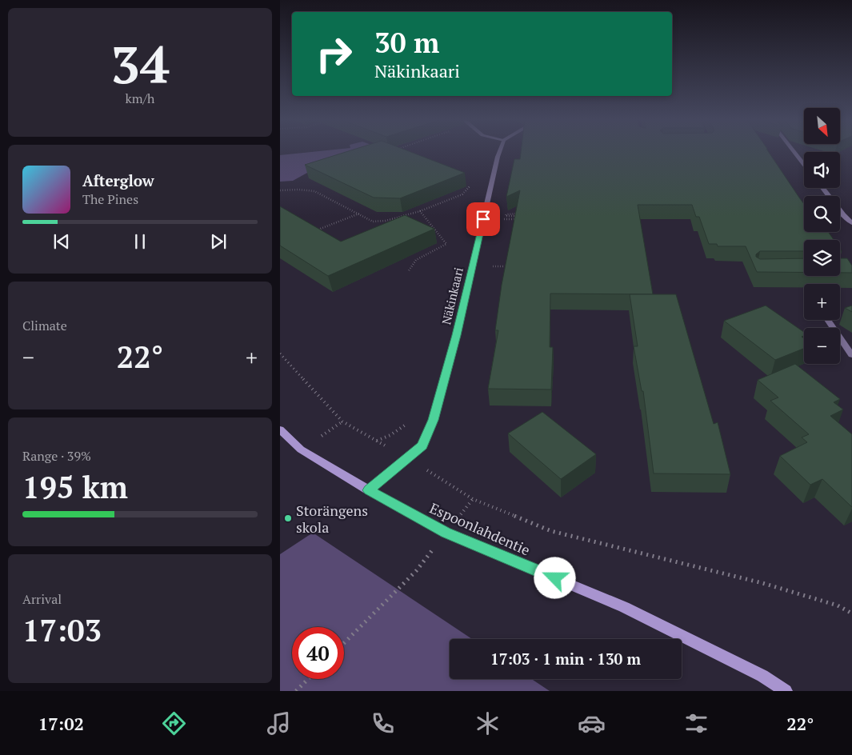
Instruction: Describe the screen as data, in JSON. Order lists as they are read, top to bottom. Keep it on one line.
{"streets":{"street":["Näkinkaari","Espoonlahdentie"]},"crossings":[["Näkinkaari","Espoonlahdentie"]],"places":["Storängens skola"],"north":"bottom right","page":{"tile":[["34","km/h"],"Climate",["Range · 39%","195 km"],["Arrival","17:03"]],"turn":["30 m","Näkinkaari"],"map_buttons":["+","−"],"song":["Afterglow","The Pines"],"heat":["−","22°","+"],"limit":"40","trip":"17:03 · 1 min · 130 m","tabs":["17:02","22°"]}}
